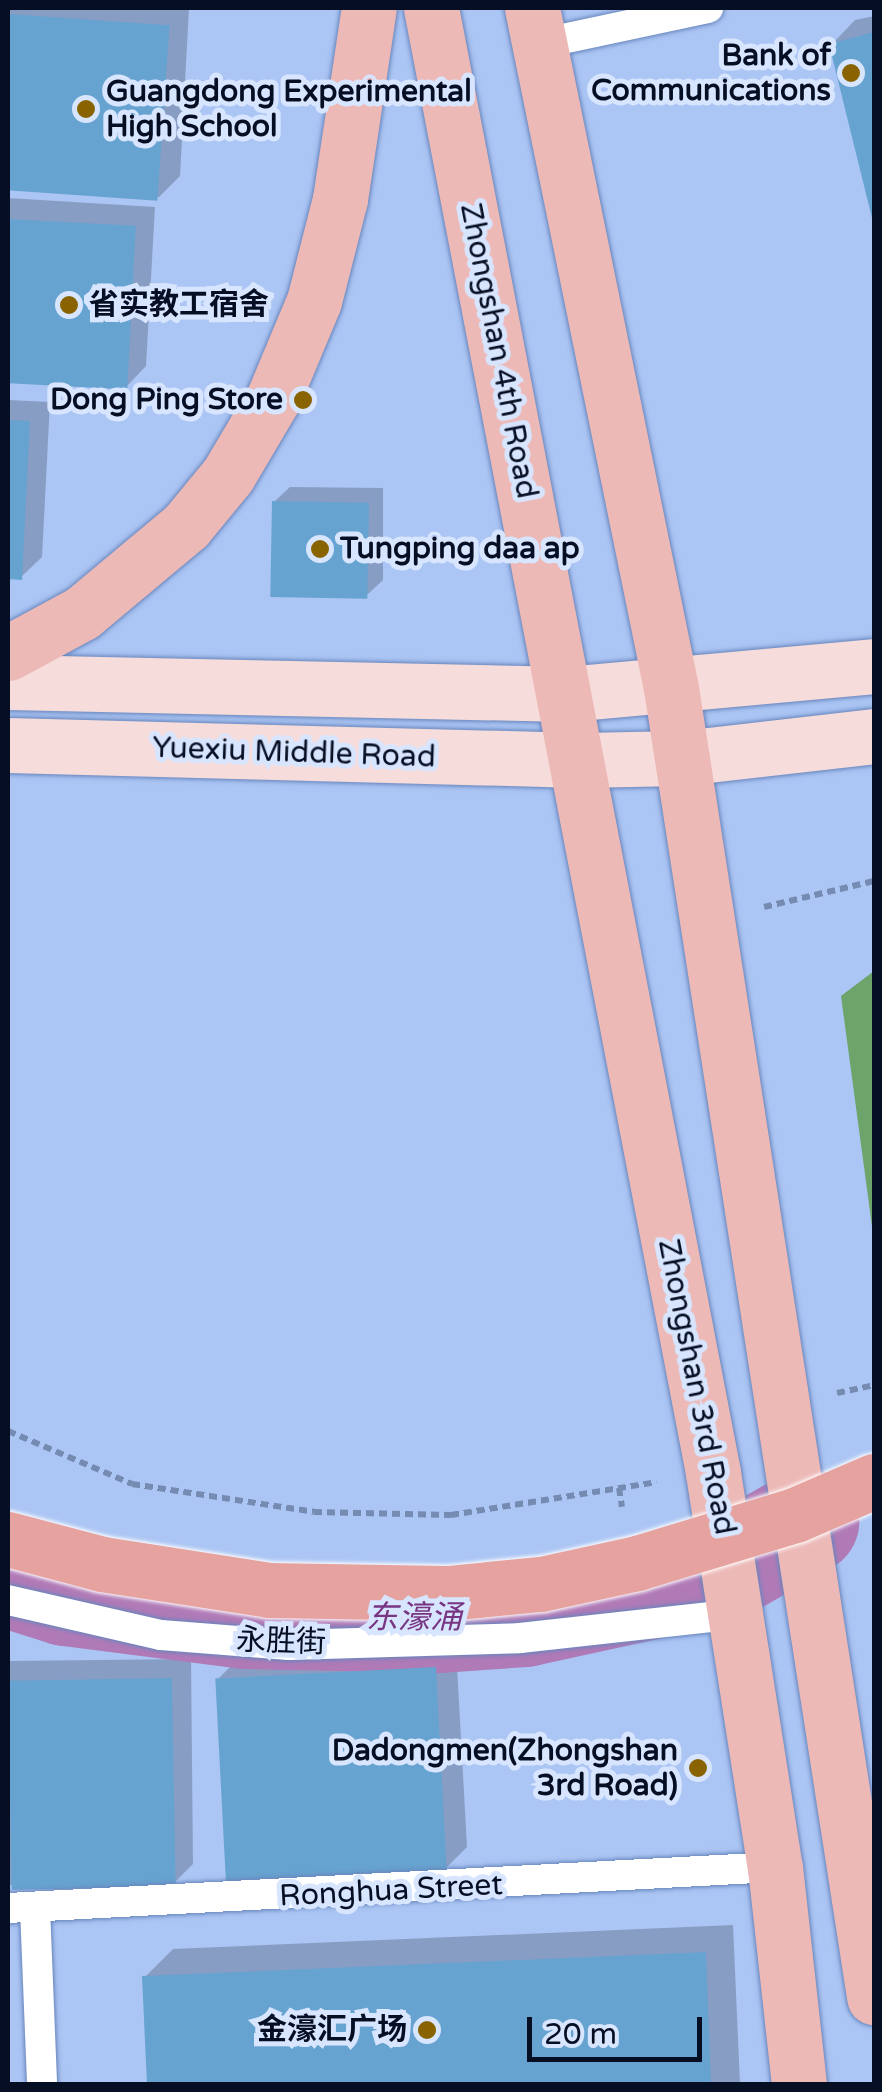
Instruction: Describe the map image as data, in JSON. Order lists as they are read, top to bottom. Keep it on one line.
{"streets":{"main road":["Zhongshan 4th Road","Yuexiu Middle Road","Zhongshan 3rd Road"],"lane":["永胜街","Ronghua Street"]},"crossings":[["Zhongshan 4th Road","Yuexiu Middle Road"],["Zhongshan 4th Road","Zhongshan 3rd Road"],["Yuexiu Middle Road","Zhongshan 3rd Road"],["Zhongshan 3rd Road","永胜街"],["Zhongshan 3rd Road","Ronghua Street"]],"water":["东濠涌"],"places":["Bank of Communications","Guangdong Experimental High School","省实教工宿舍","Dong Ping Store","Tungping daa ap","Dadongmen(Zhongshan 3rd Road)","金濠汇广场"],"scale_bar":"20 m"}
